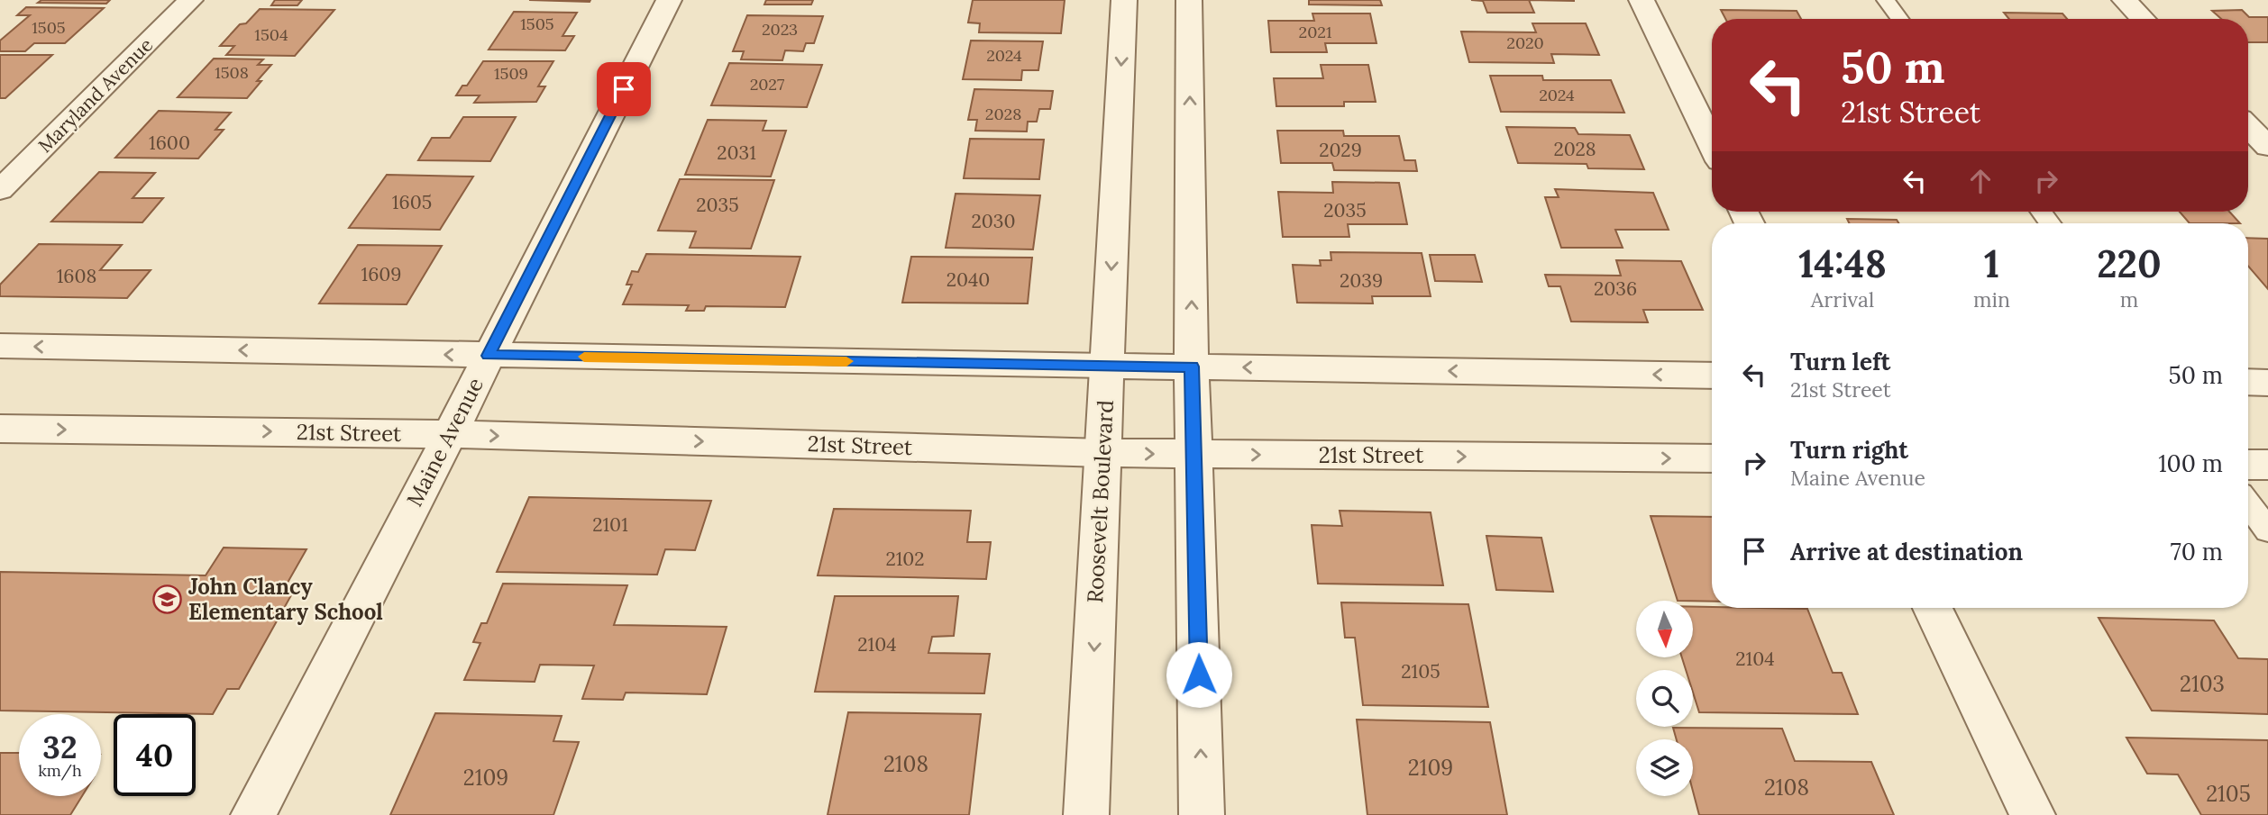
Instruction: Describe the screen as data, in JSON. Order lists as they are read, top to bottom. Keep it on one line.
{"streets":{"street":["Maryland Avenue","21st Street","Maine Avenue","Roosevelt Boulevard"]},"crossings":[["21st Street","Maine Avenue"],["21st Street","Roosevelt Boulevard"]],"places":{"school or university":["John Clancy Elementary School"]},"house_numbers":["1505","1505","2023","2021","1504","2020","2024","1508","1509","2027","2024","2028","1600","2028","2029","2031","1605","2035","2035","2030","1609","1608","2040","2039","2036","2101","2102","2104","2104","2105","2103","2108","2109","2109","2108","2105"],"north":"bottom","page":{"turn":["50 m","21st Street"],"eta":["14:48","Arrival","1","min","220","m"],"list":[{"name":"Turn left","note":"21st Street","value":"50 m"},{"name":"Turn right","note":"Maine Avenue","value":"100 m"},{"name":"Arrive at destination","value":"70 m"}],"speed":"32 km/h","limit":"40"}}
